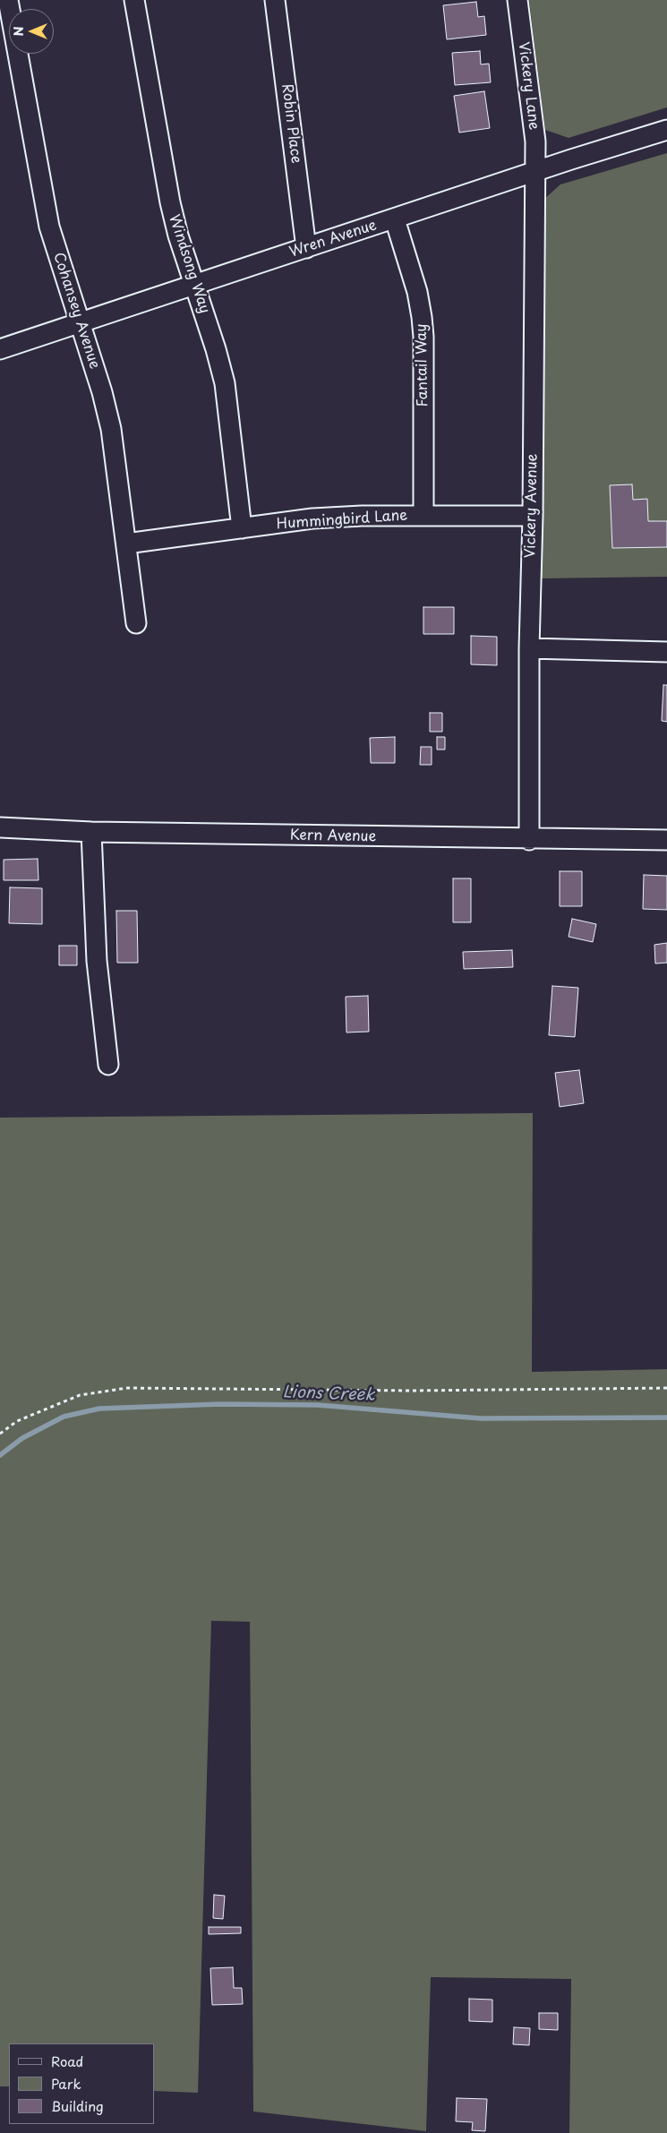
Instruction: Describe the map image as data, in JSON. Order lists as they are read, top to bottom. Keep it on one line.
{"streets":{"street":["Vickery Lane","Robin Place","Wren Avenue","Windsong Way","Cohansey Avenue","Fantail Way","Vickery Avenue","Hummingbird Lane","Kern Avenue"]},"crossings":[["Vickery Lane","Wren Avenue"],["Vickery Lane","Vickery Avenue"],["Robin Place","Wren Avenue"],["Wren Avenue","Windsong Way"],["Wren Avenue","Cohansey Avenue"],["Wren Avenue","Fantail Way"],["Wren Avenue","Vickery Avenue"],["Windsong Way","Hummingbird Lane"],["Cohansey Avenue","Hummingbird Lane"],["Fantail Way","Hummingbird Lane"],["Vickery Avenue","Hummingbird Lane"],["Vickery Avenue","Kern Avenue"]],"water":["Lions Creek"],"legend":["Road","Park","Building"],"north":"left"}
